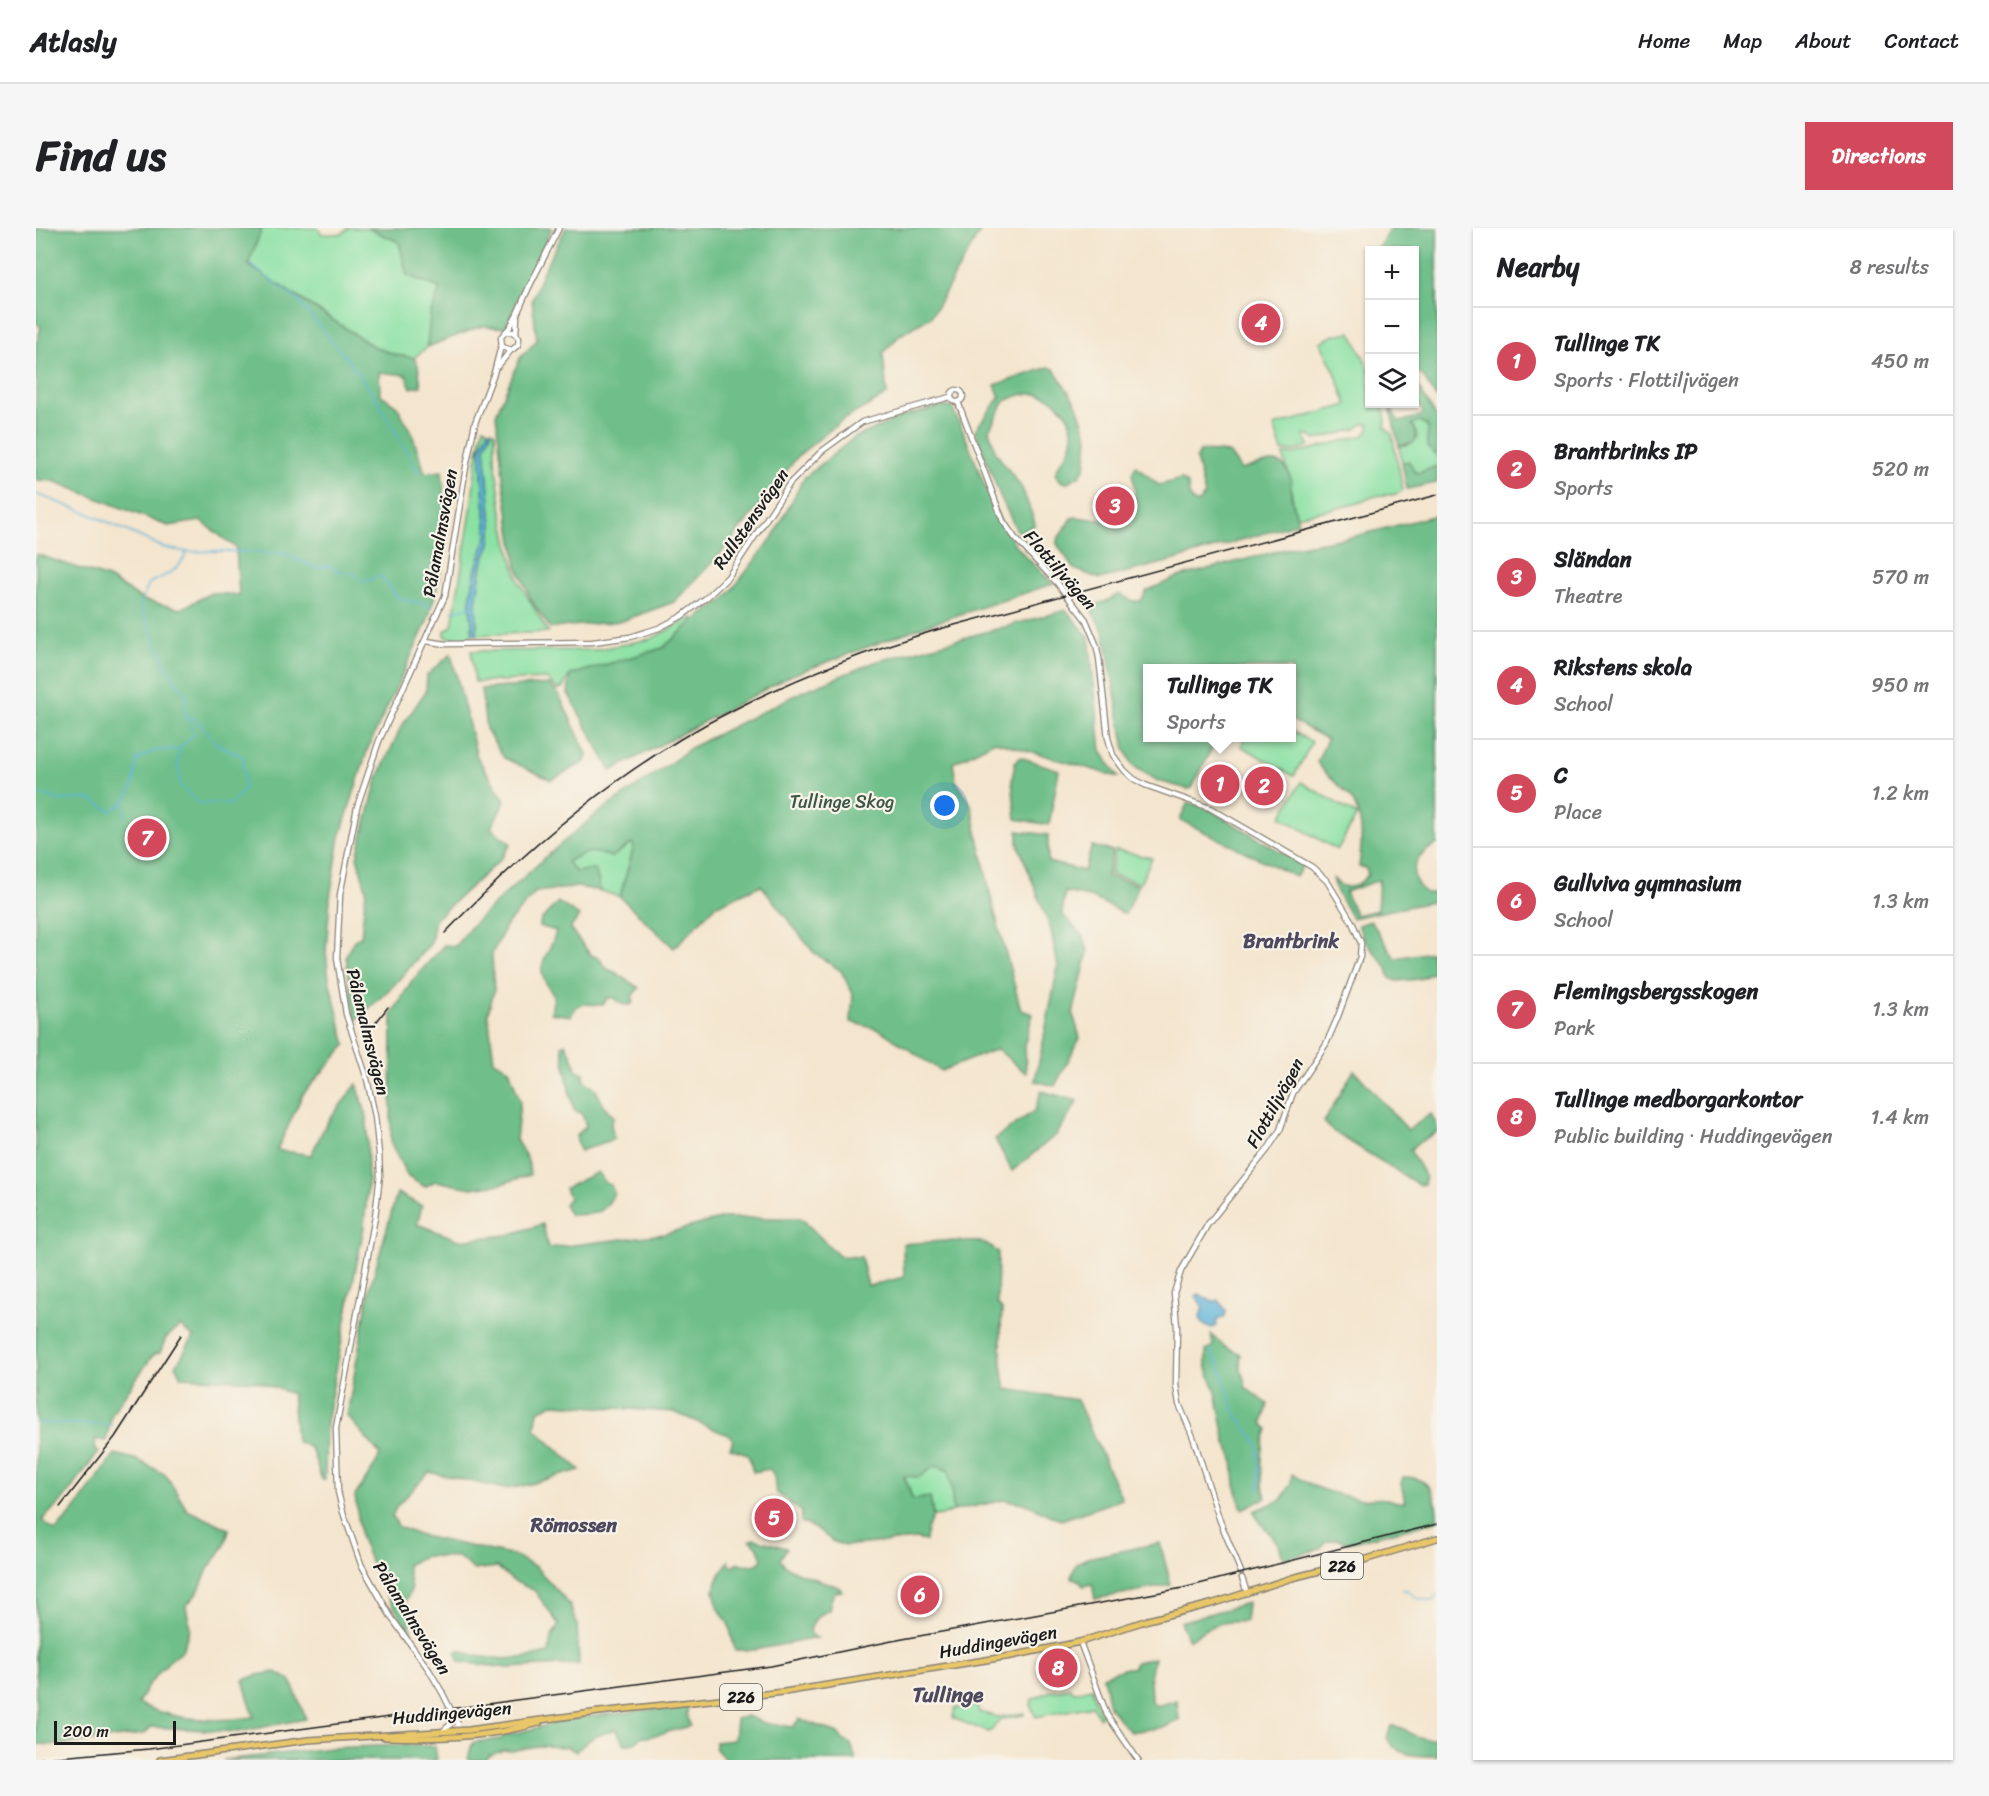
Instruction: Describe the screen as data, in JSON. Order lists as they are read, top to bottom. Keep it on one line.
{"streets":{"main road":["226","Huddingevägen"],"street":["Rullstensvägen","Pålamalmsvägen","Flottiljvägen"]},"crossings":[["Rullstensvägen","Pålamalmsvägen"],["Rullstensvägen","Flottiljvägen"],["Pålamalmsvägen","Huddingevägen"]],"districts":["Brantbrink","Römossen","Tullinge"],"parks":["Tullinge Skog"],"scale_bar":"200 m","page":{"header":"Atlasly","nav":["Home","Map","About","Contact"],"title":"Find us","buttons":"Directions","heading":["Nearby","8 results"],"map_buttons":["+","−"],"pins":["4","3","1","2","7","5","6","8"],"list":[{"mark":"1","name":"Tullinge TK","note":"Sports · Flottiljvägen","value":"450 m"},{"mark":"2","name":"Brantbrinks IP","note":"Sports","value":"520 m"},{"mark":"3","name":"Sländan","note":"Theatre","value":"570 m"},{"mark":"4","name":"Rikstens skola","note":"School","value":"950 m"},{"mark":"5","name":"C","note":"Place","value":"1.2 km"},{"mark":"6","name":"Gullviva gymnasium","note":"School","value":"1.3 km"},{"mark":"7","name":"Flemingsbergsskogen","note":"Park","value":"1.3 km"},{"mark":"8","name":"Tullinge medborgarkontor","note":"Public building · Huddingevägen","value":"1.4 km"}],"popup":["Tullinge TK","Sports"],"scale":"200 m"}}
